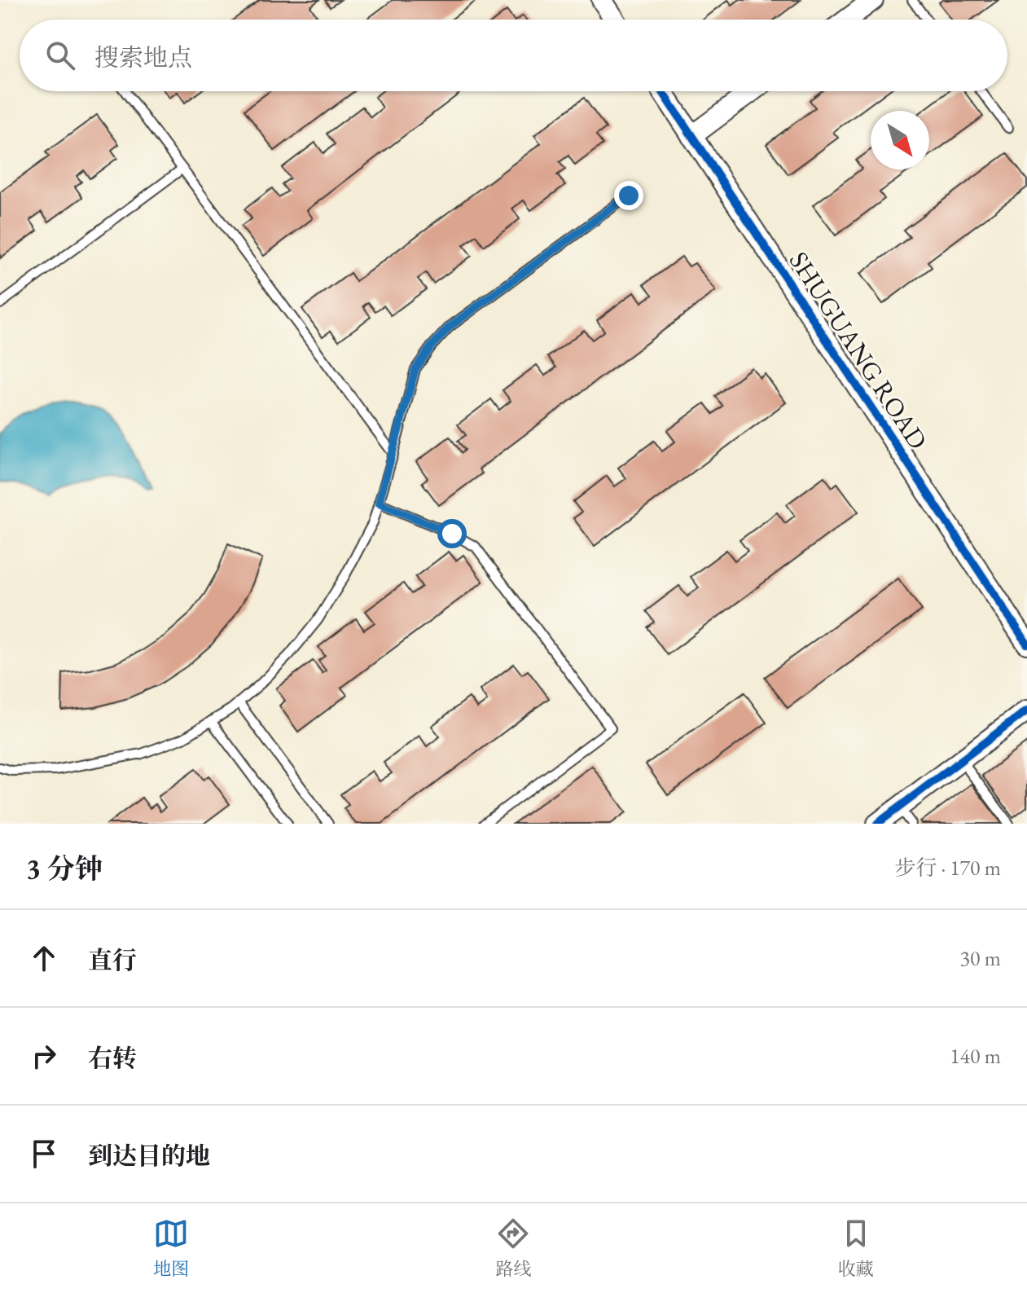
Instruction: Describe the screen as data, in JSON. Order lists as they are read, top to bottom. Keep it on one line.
{"streets":{"street":["SHUGUANG ROAD"]},"north":"bottom right","page":{"search":"搜索地点","heading":["3 分钟","步行 · 170 m"],"list":[["直行","30 m"],["右转","140 m"],"到达目的地"],"nav":["地图","路线","收藏"]}}
